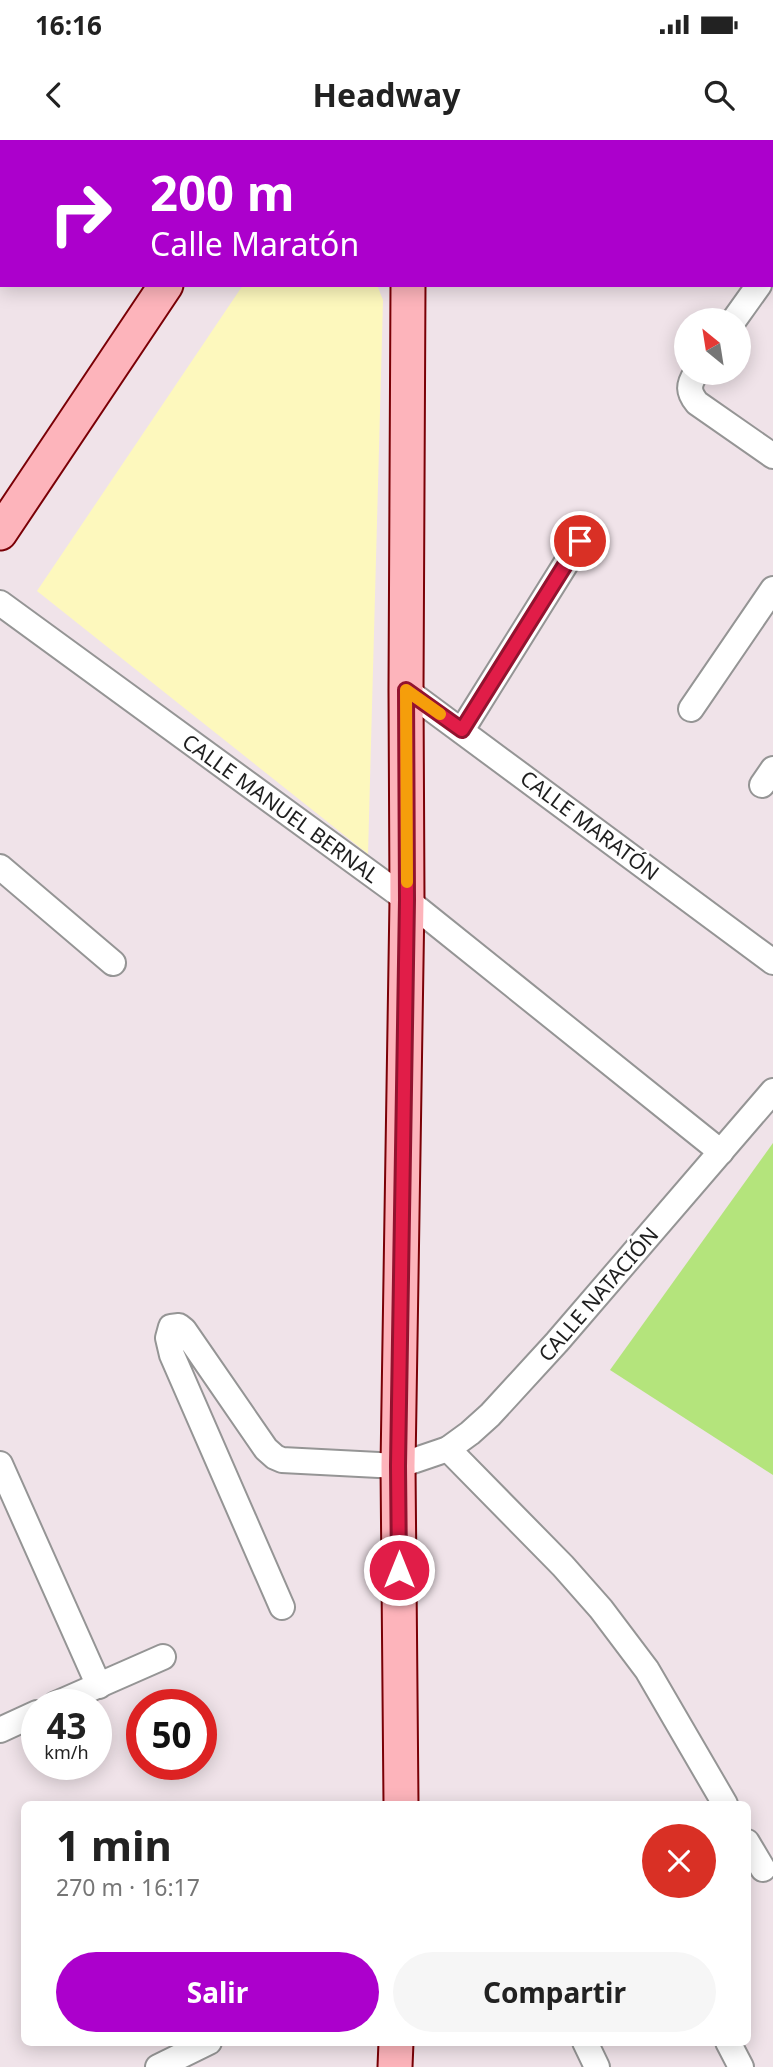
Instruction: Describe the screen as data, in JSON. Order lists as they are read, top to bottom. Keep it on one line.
{"streets":{"street":["CALLE MANUEL BERNAL","CALLE MARATÓN","CALLE NATACIÓN"]},"crossings":[["CALLE MANUEL BERNAL","CALLE NATACIÓN"]],"north":"top left","page":{"status":"16:16","header":"Headway","turn":["200 m","Calle Maratón"],"speed":"43 km/h","limit":"50","heading":["1 min","270 m · 16:17"],"buttons":["Salir","Compartir"]}}
